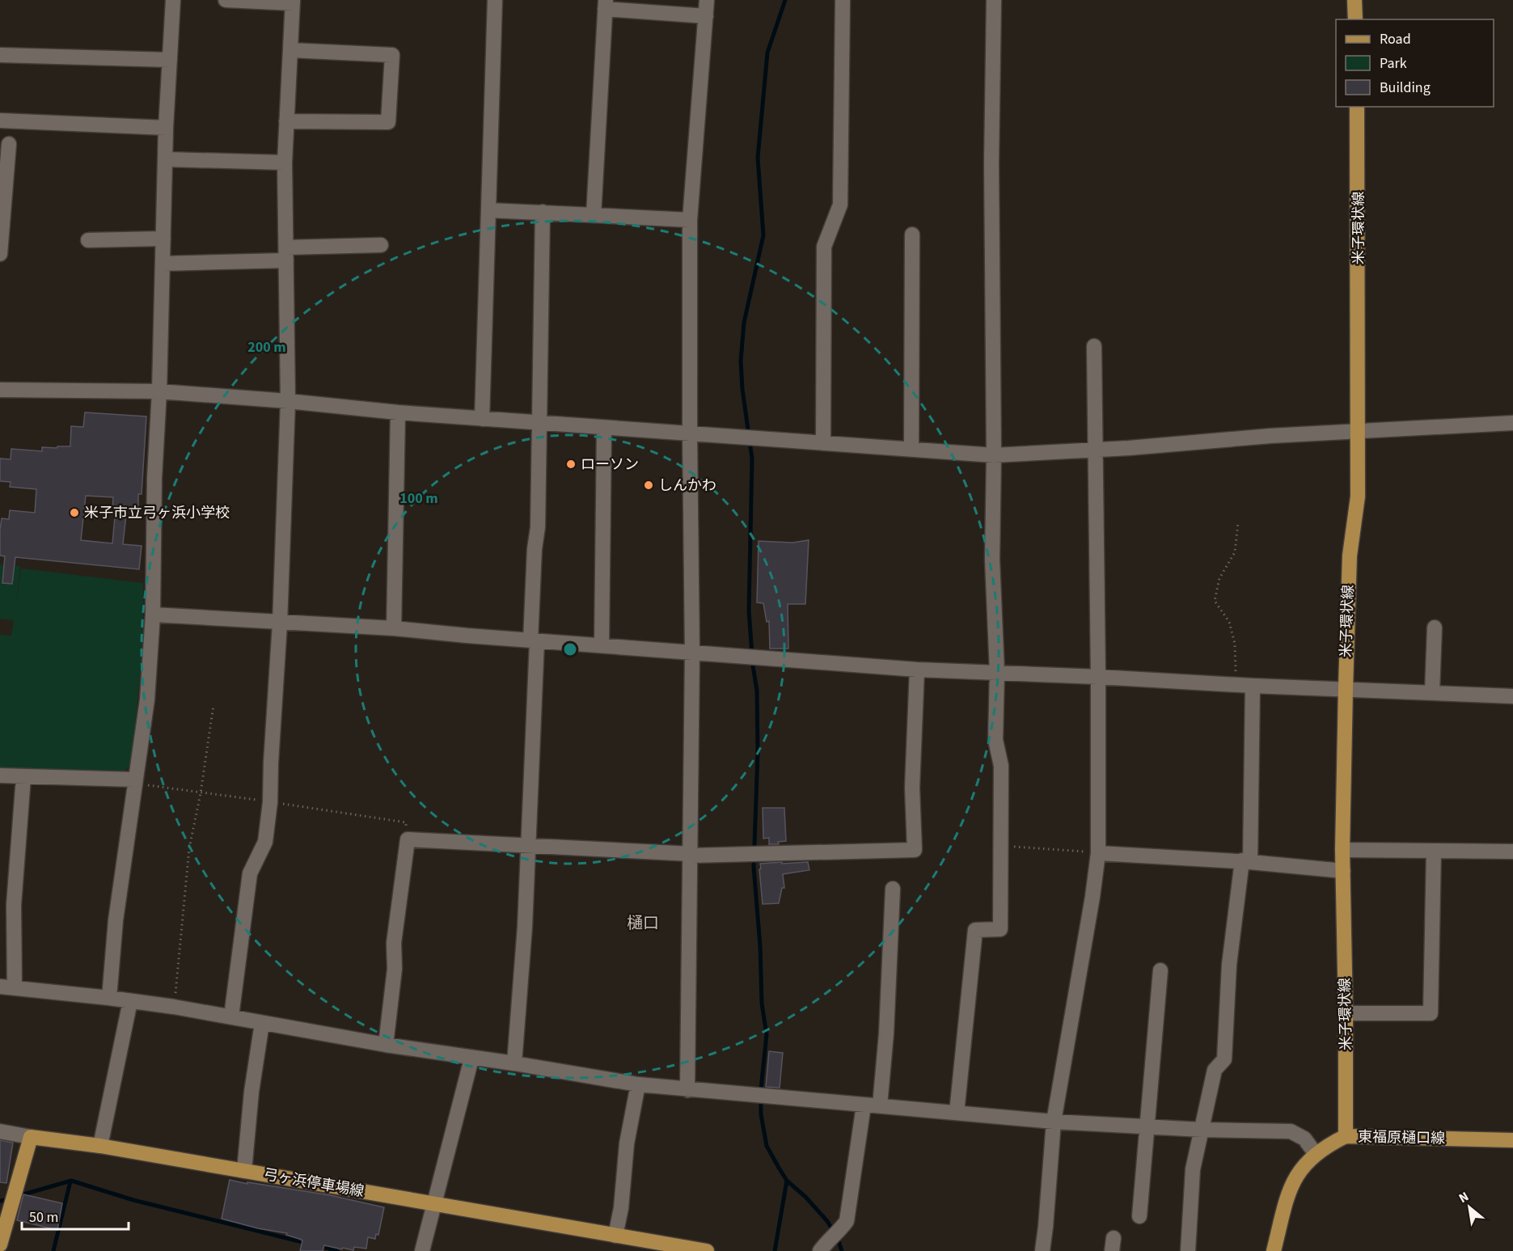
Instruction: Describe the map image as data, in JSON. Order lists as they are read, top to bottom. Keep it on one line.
{"streets":{"main road":["米子環状線","東福原樋口線","弓ヶ浜停車場線"]},"crossings":[["米子環状線","東福原樋口線"]],"districts":["樋口"],"places":["ローソン","しんかわ","米子市立弓ヶ浜小学校"],"legend":["Road","Park","Building"],"scale_bar":"50 m","north":"top left","rings":["200 m","100 m"]}
